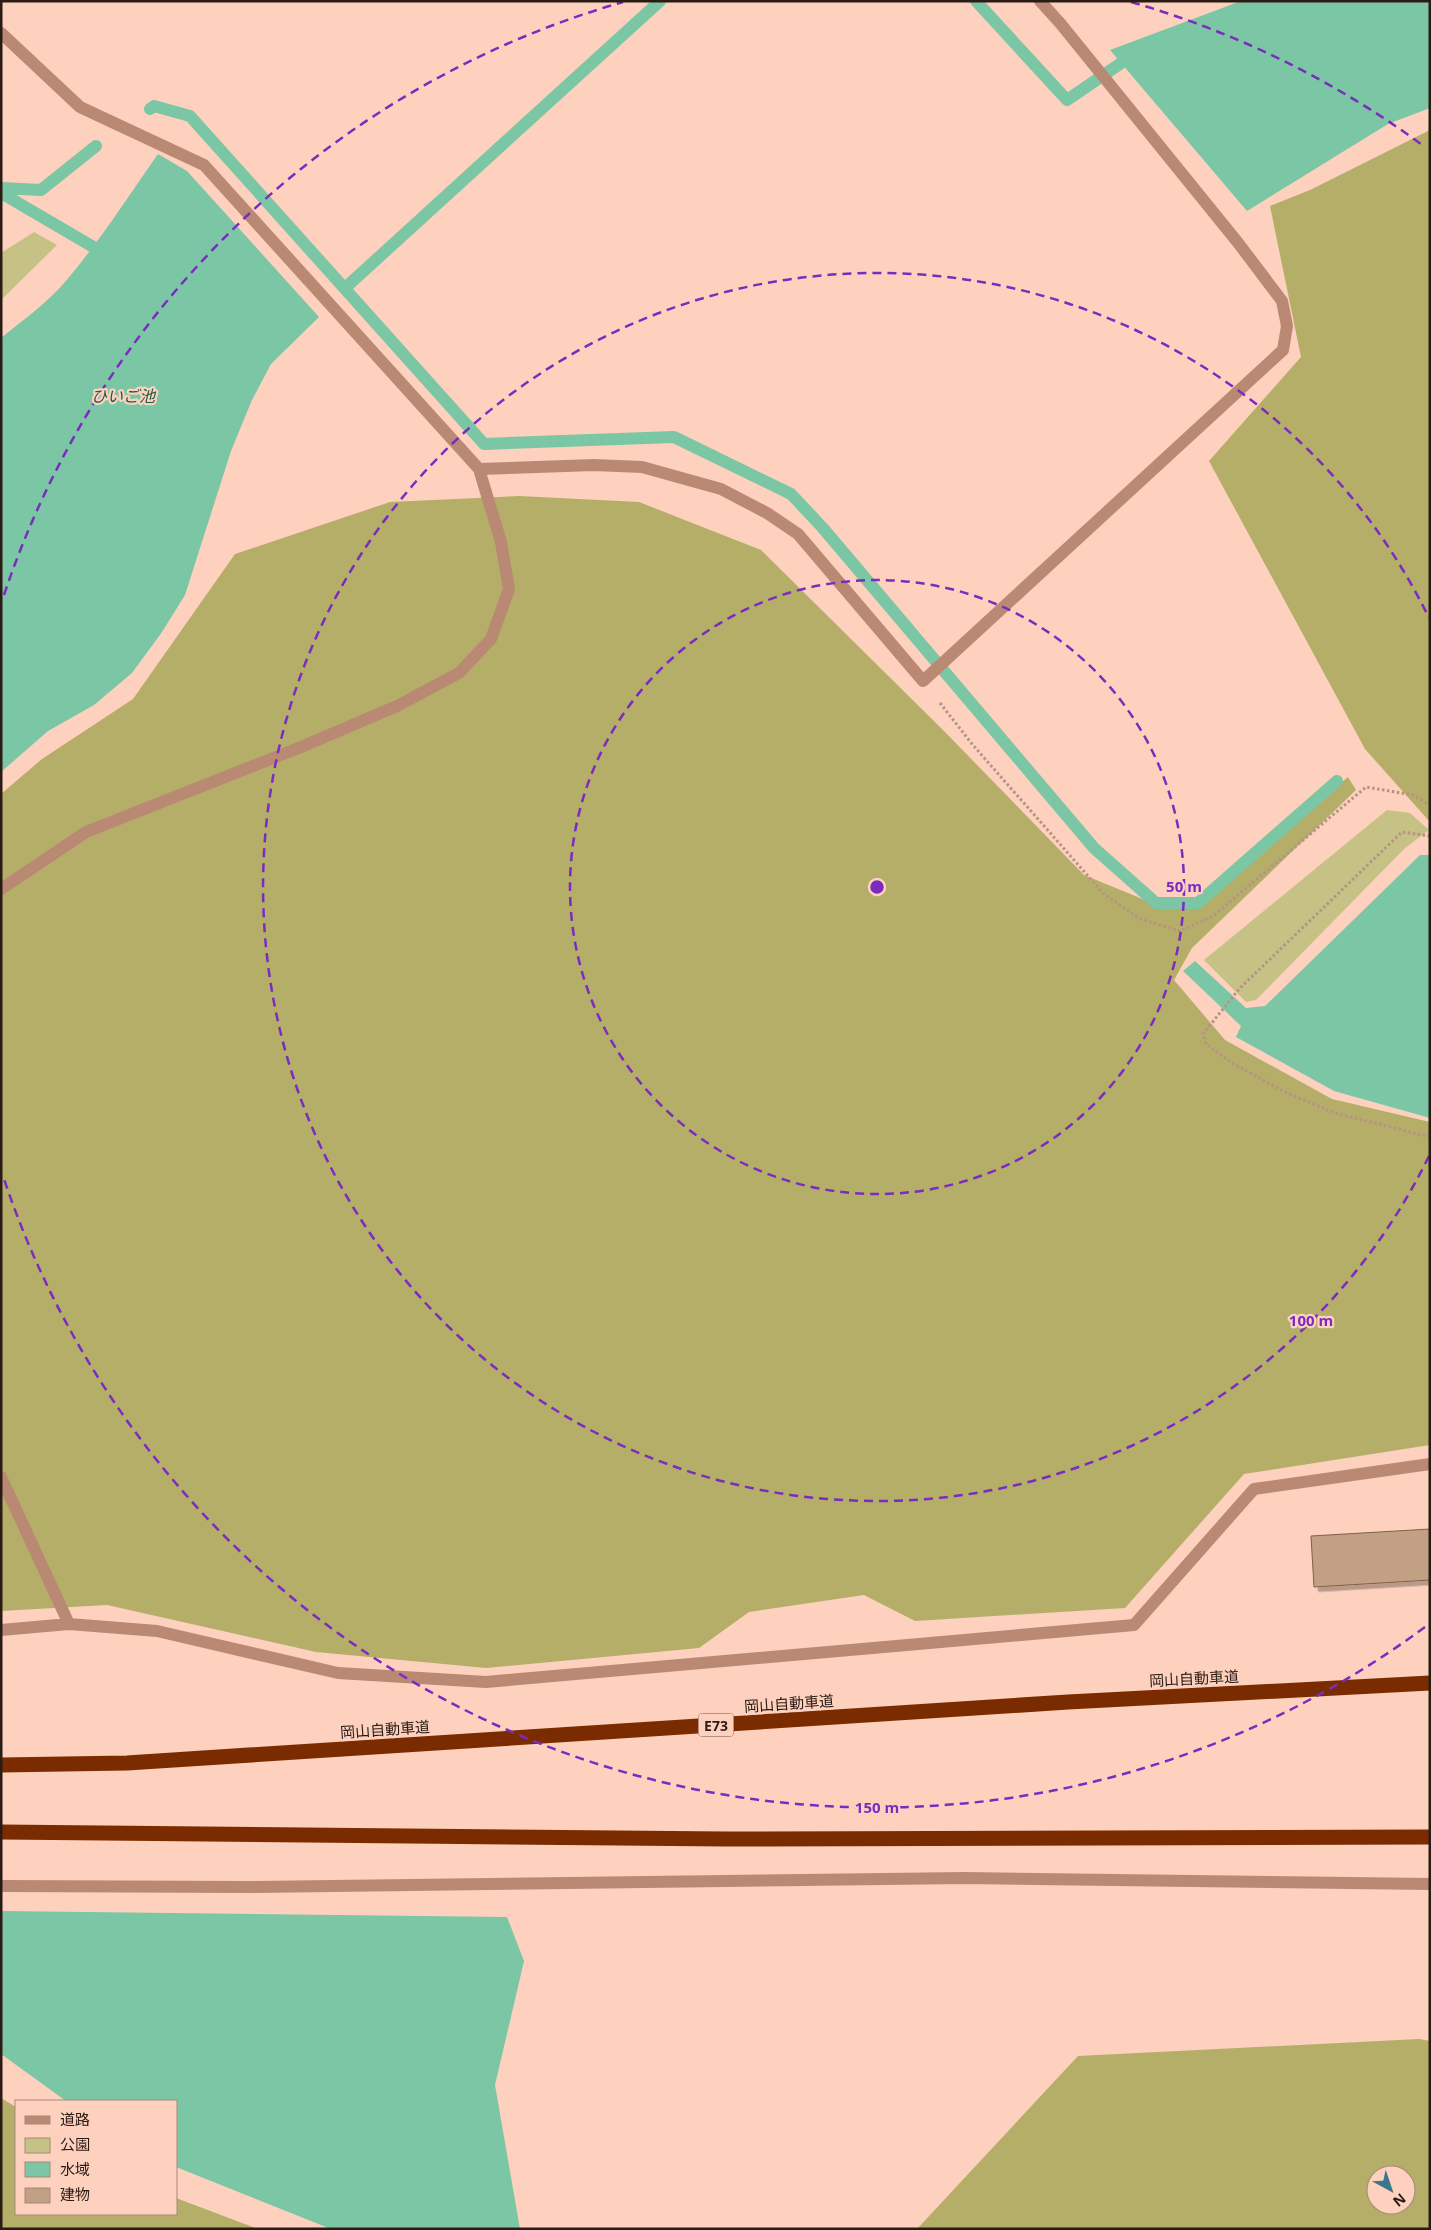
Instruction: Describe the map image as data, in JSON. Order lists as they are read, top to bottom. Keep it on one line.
{"streets":{"highway":["岡山自動車道","E73"]},"water":["ひいご池"],"legend":["道路","公園","水域","建物"],"north":"bottom right","rings":["50 m","100 m","150 m"]}
